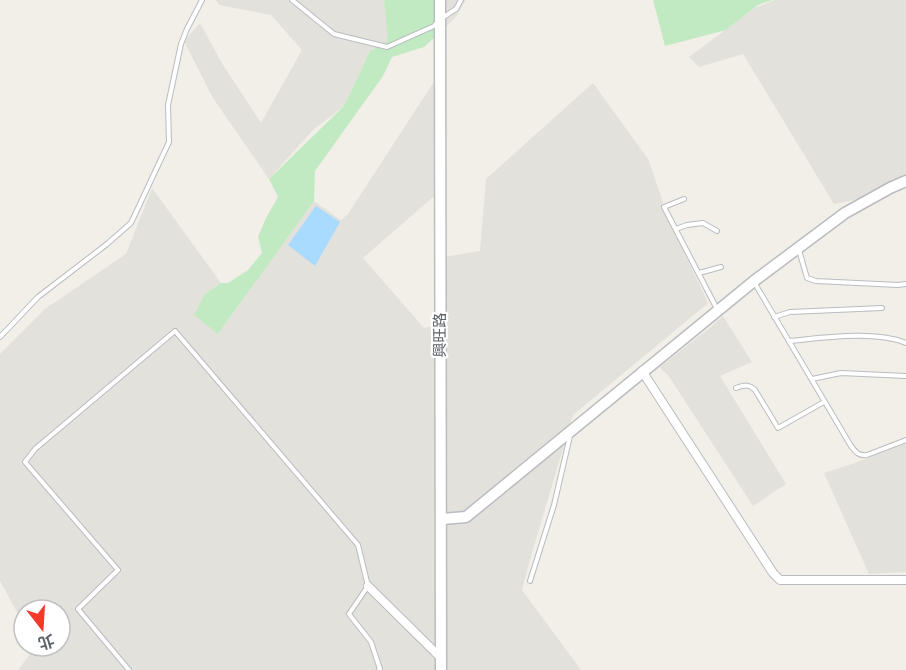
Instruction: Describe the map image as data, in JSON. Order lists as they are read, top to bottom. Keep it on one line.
{"streets":{"street":["興旺路"]},"north":"bottom"}
